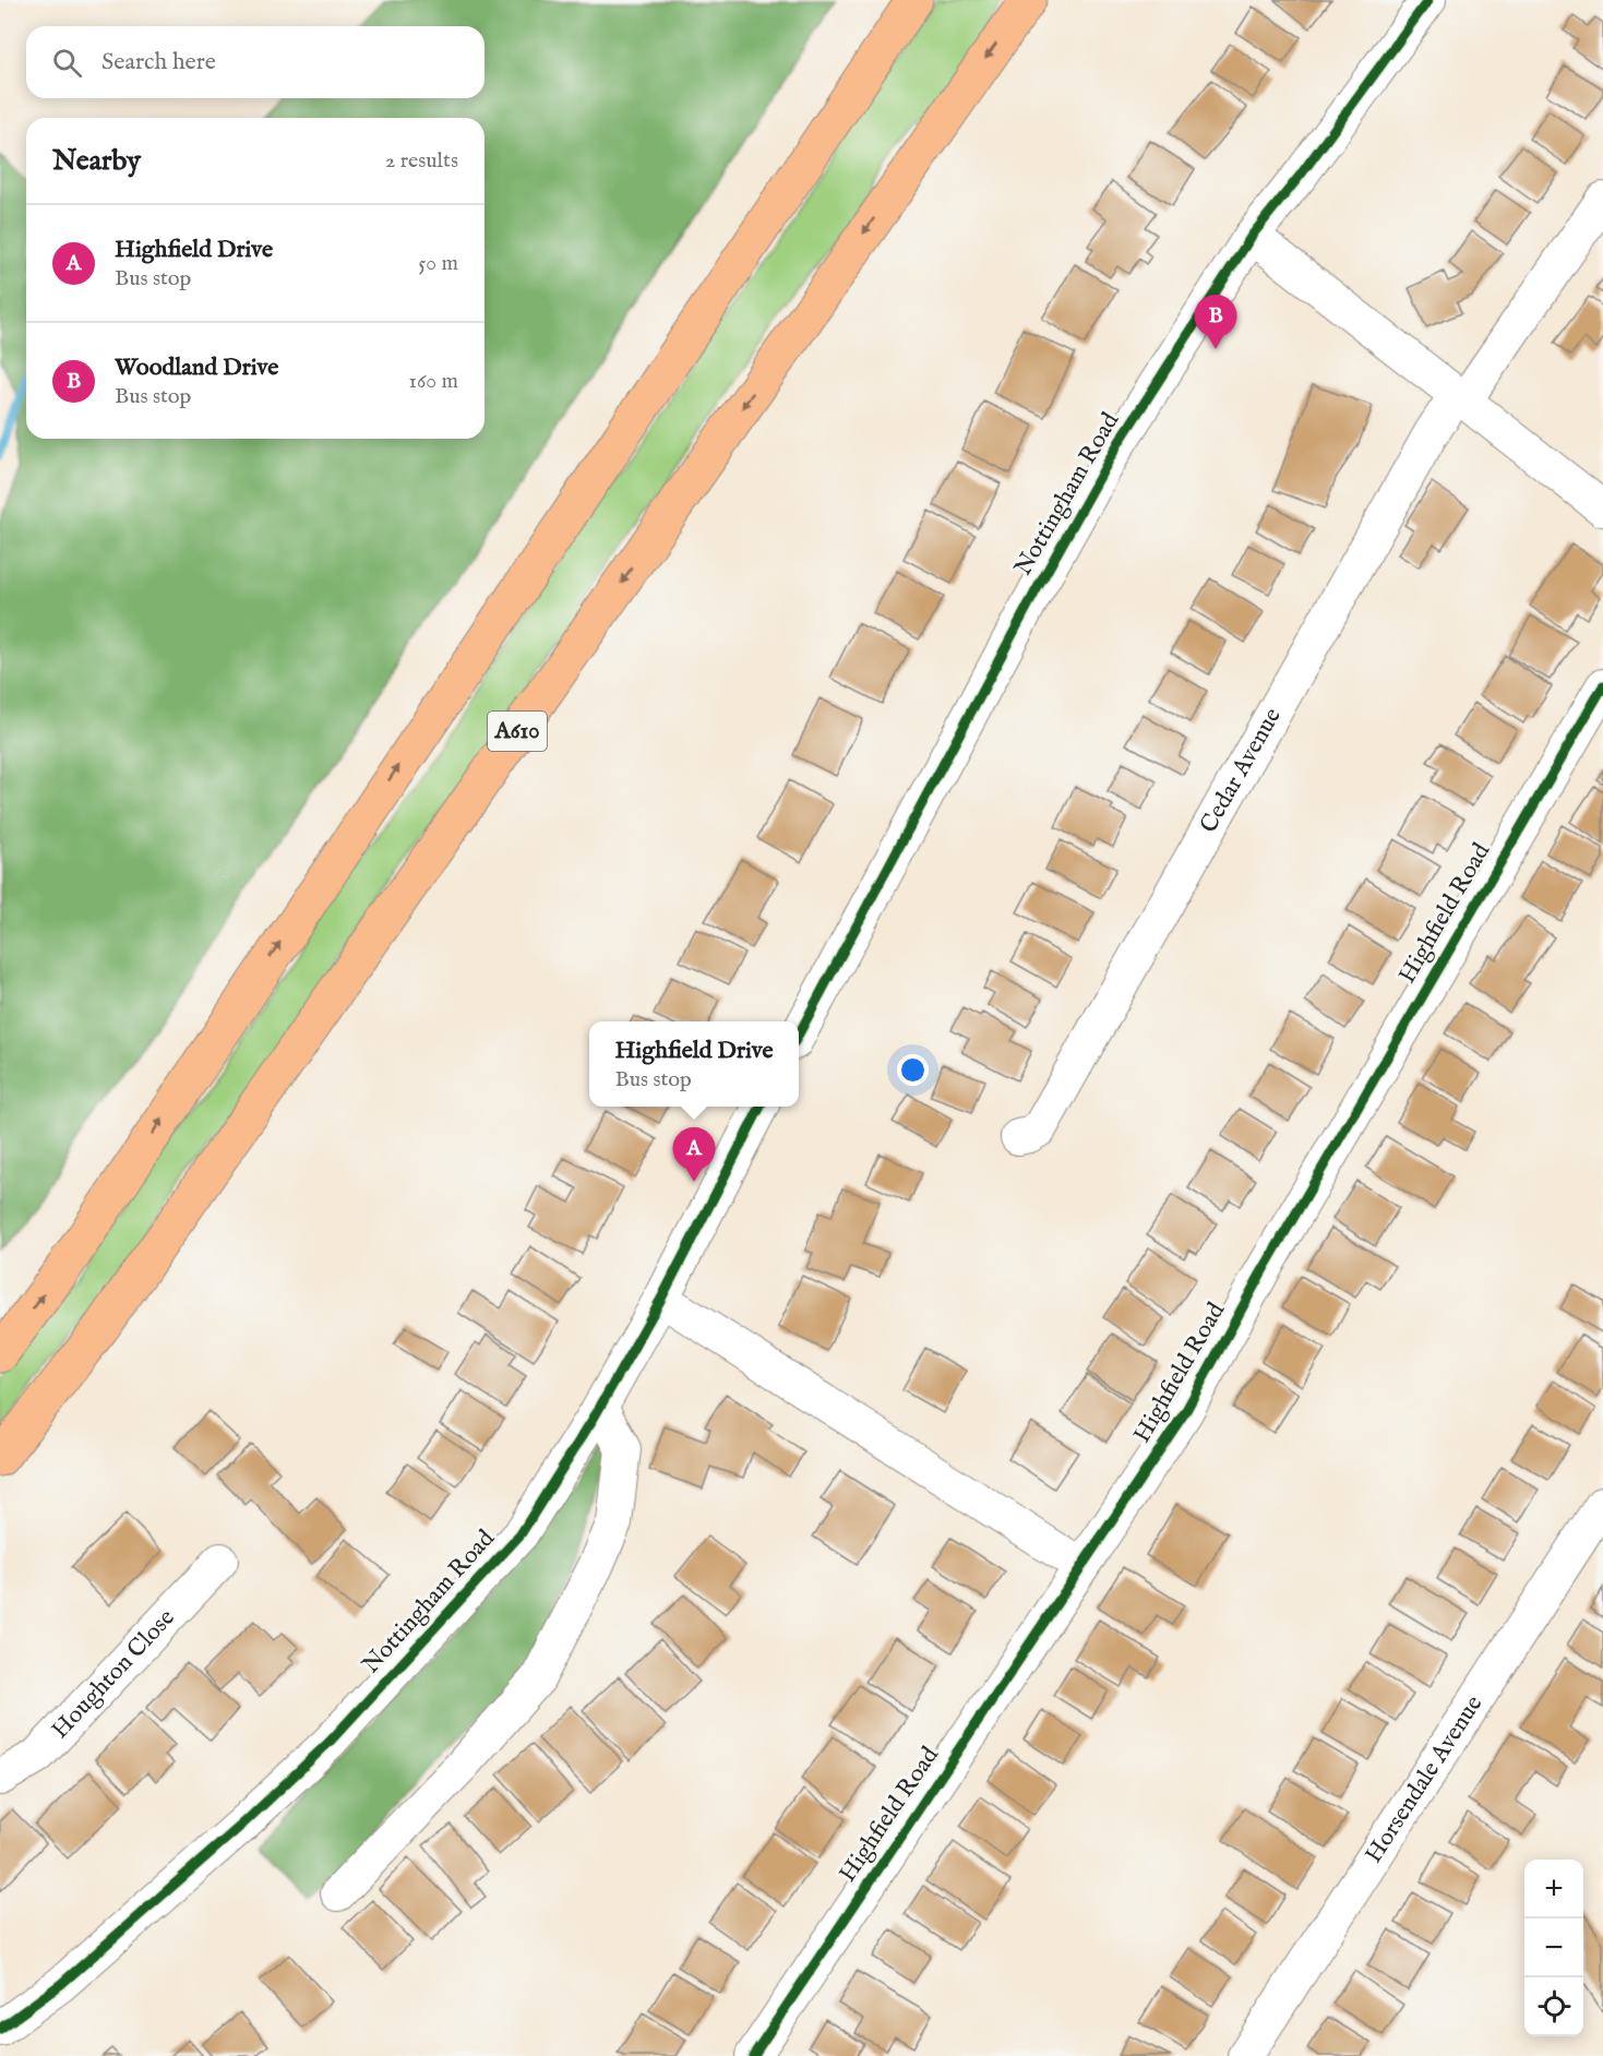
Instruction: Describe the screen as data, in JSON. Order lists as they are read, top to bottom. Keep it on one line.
{"streets":{"highway":["A610"],"street":["Nottingham Road","Cedar Avenue","Highfield Road","Houghton Close","Horsendale Avenue"]},"page":{"search":"Search here","heading":["Nearby","2 results"],"list":[{"mark":"A","name":"Highfield Drive","note":"Bus stop","value":"50 m"},{"mark":"B","name":"Woodland Drive","note":"Bus stop","value":"160 m"}],"pins":["B","A"],"popup":["Highfield Drive","Bus stop"],"map_buttons":["+","−"]}}
